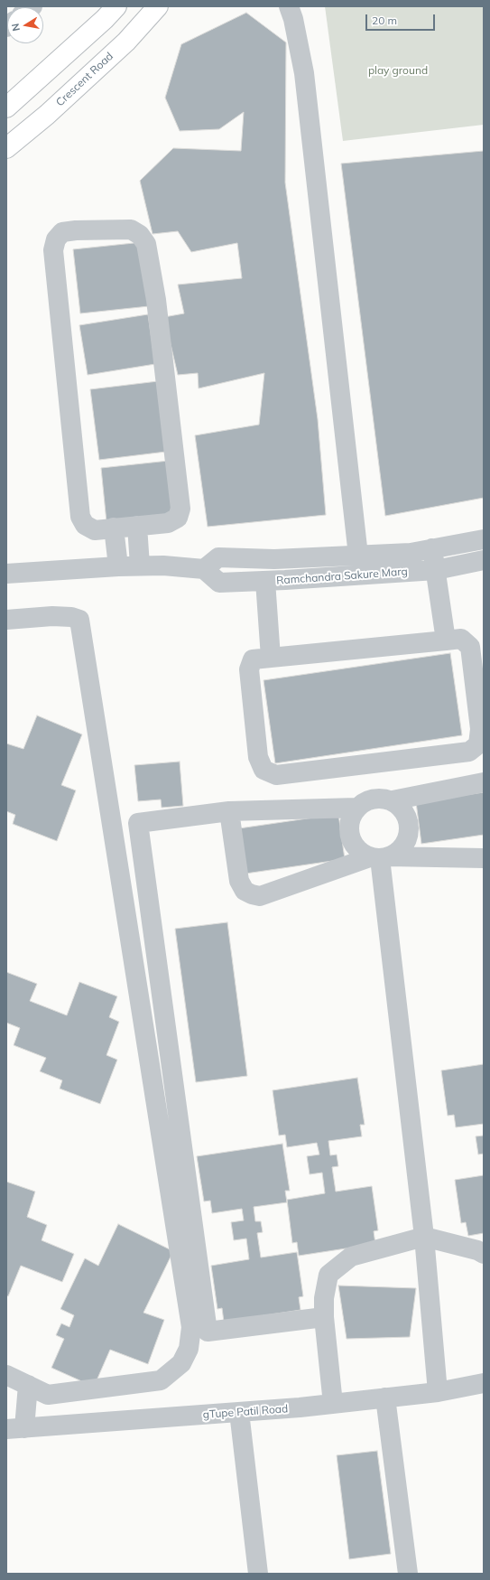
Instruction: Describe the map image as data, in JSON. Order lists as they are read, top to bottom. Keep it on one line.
{"streets":{"main road":["Crescent Road"],"street":["Ramchandra Sakure Marg","gTupe Patil Road"]},"parks":["play ground"],"scale_bar":"20 m","north":"left"}
